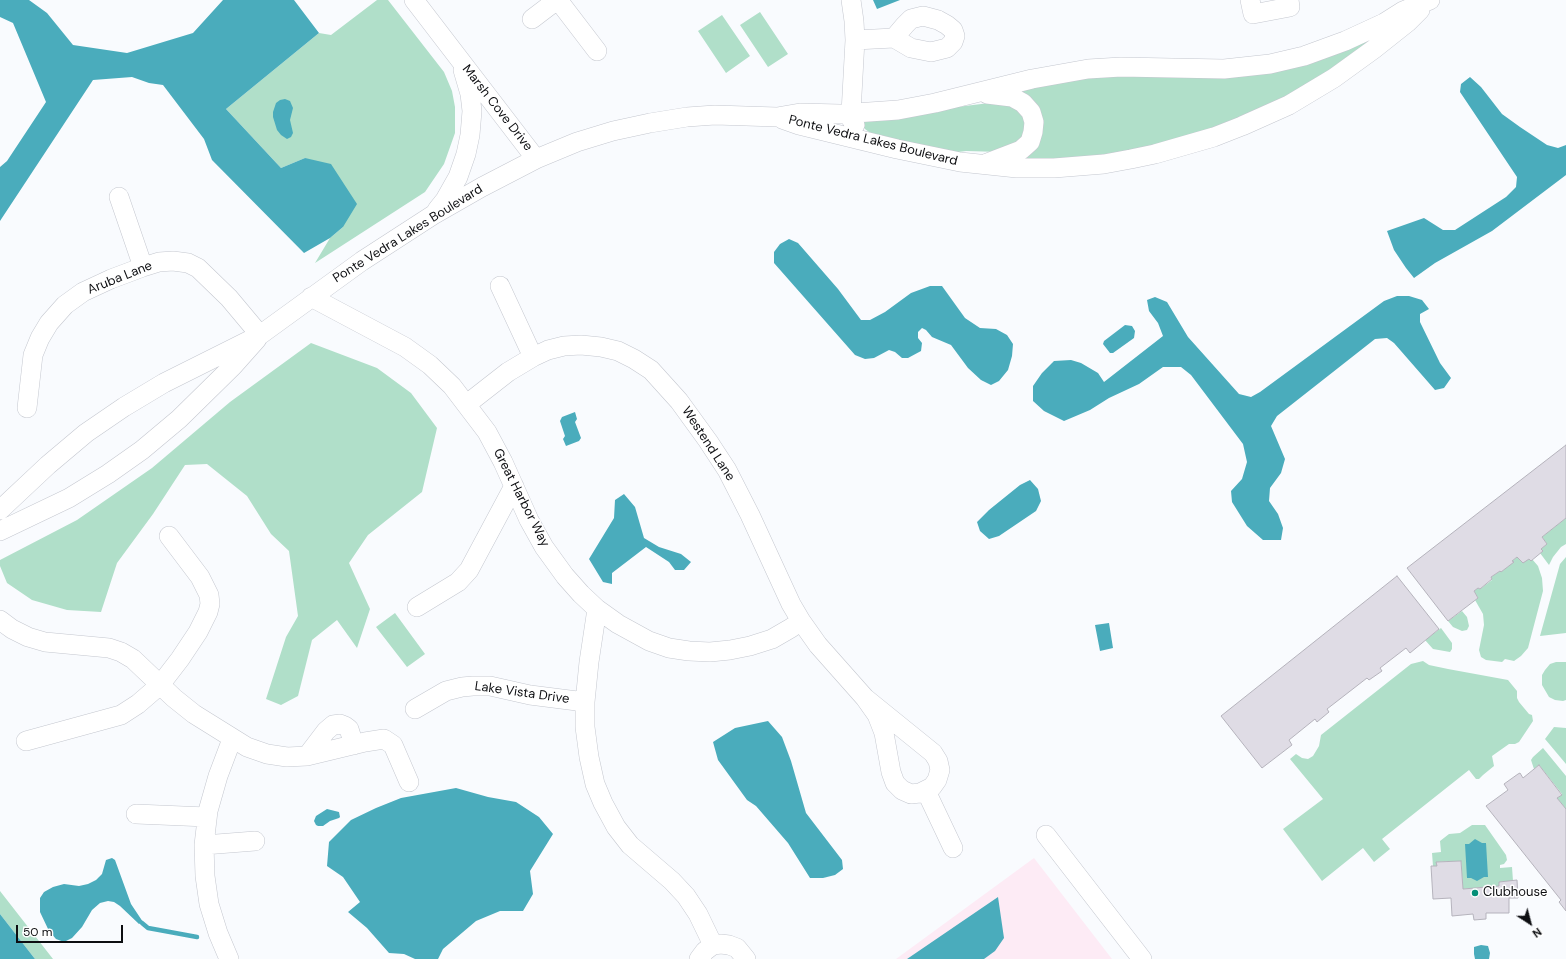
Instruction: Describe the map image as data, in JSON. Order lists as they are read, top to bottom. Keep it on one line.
{"streets":{"street":["Marsh Cove Drive","Ponte Vedra Lakes Boulevard","Aruba Lane","Westend Lane","Great Harbor Way","Lake Vista Drive"]},"crossings":[["Marsh Cove Drive","Ponte Vedra Lakes Boulevard"],["Ponte Vedra Lakes Boulevard","Aruba Lane"],["Ponte Vedra Lakes Boulevard","Great Harbor Way"],["Westend Lane","Great Harbor Way"]],"places":["Clubhouse"],"scale_bar":"50 m","north":"bottom right"}
